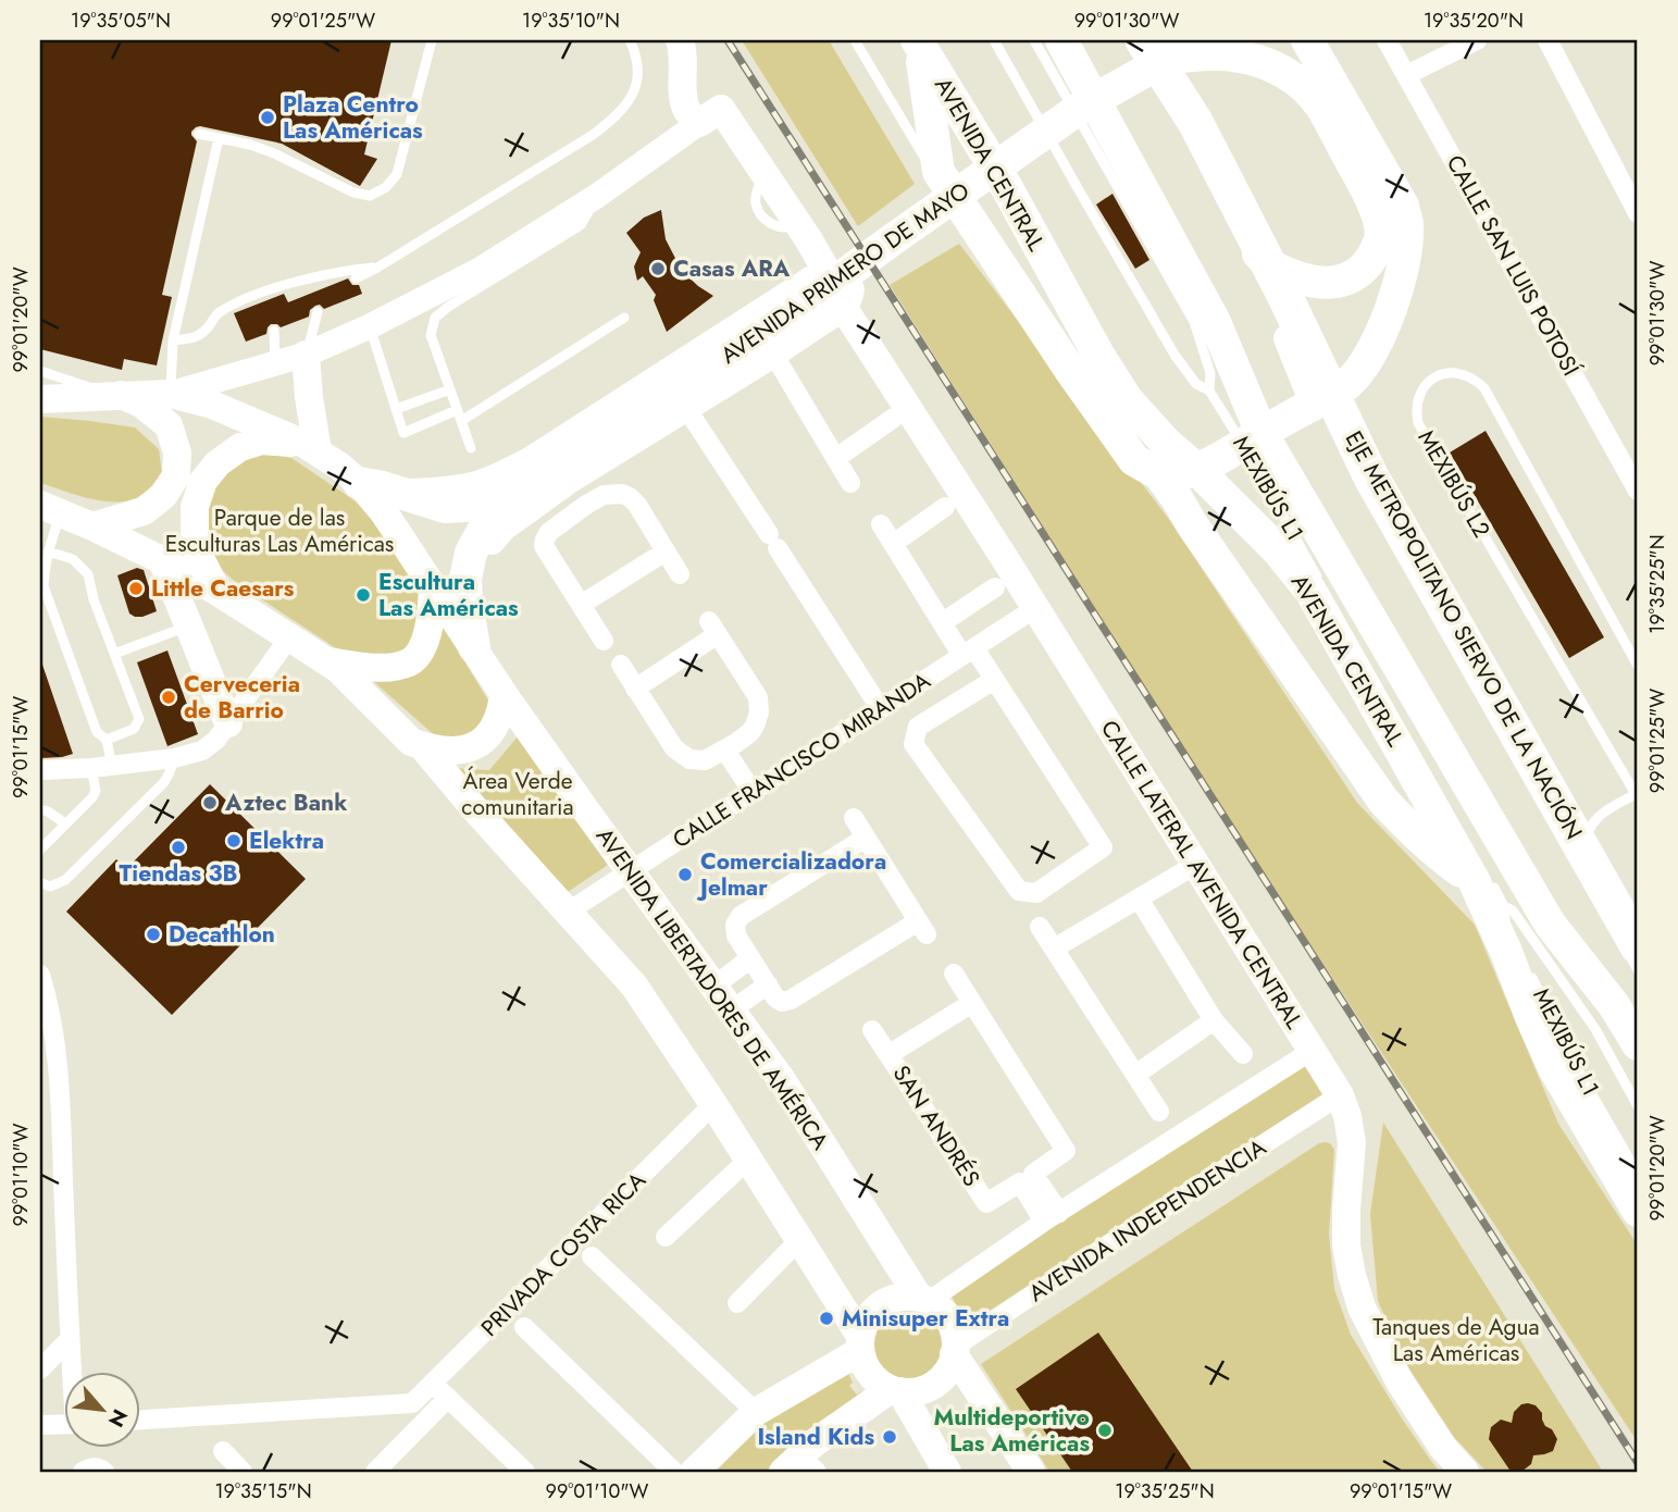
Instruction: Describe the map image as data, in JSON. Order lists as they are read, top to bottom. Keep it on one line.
{"streets":{"highway":["AVENIDA CENTRAL","AVENIDA PRIMERO DE MAYO","EJE METROPOLITANO SIERVO DE LA NACIÓN"],"main road":["CALLE LATERAL AVENIDA CENTRAL","AVENIDA LIBERTADORES DE AMÉRICA"],"street":["CALLE SAN LUIS POTOSÍ","CALLE FRANCISCO MIRANDA","SAN ANDRÉS","AVENIDA INDEPENDENCIA","PRIVADA COSTA RICA"],"lane":["MEXIBÚS L2","MEXIBÚS L1"]},"crossings":[["AVENIDA CENTRAL","MEXIBÚS L1"],["AVENIDA PRIMERO DE MAYO","EJE METROPOLITANO SIERVO DE LA NACIÓN"],["AVENIDA PRIMERO DE MAYO","AVENIDA LIBERTADORES DE AMÉRICA"],["CALLE FRANCISCO MIRANDA","CALLE LATERAL AVENIDA CENTRAL"],["CALLE FRANCISCO MIRANDA","AVENIDA LIBERTADORES DE AMÉRICA"],["CALLE LATERAL AVENIDA CENTRAL","AVENIDA INDEPENDENCIA"],["AVENIDA LIBERTADORES DE AMÉRICA","AVENIDA INDEPENDENCIA"]],"parks":["Parque de las Esculturas Las Américas","Área Verde comunitaria","Tanques de Agua Las Américas"],"places":["Plaza Centro Las Américas","Casas ARA","Little Caesars","Escultura Las Américas","Cerveceria de Barrio","Aztec Bank","Elektra","Tiendas 3B","Comercializadora Jelmar","Decathlon","Minisuper Extra","Multideportivo Las Américas","Island Kids"],"north":"bottom right","coordinates":["19°35'05\"N","99°01'25\"W","19°35'10\"N","99°01'30\"W","19°35'20\"N","99°01'20\"W","19°35'25\"N","99°01'15\"W","99°01'10\"W","19°35'15\"N"]}
